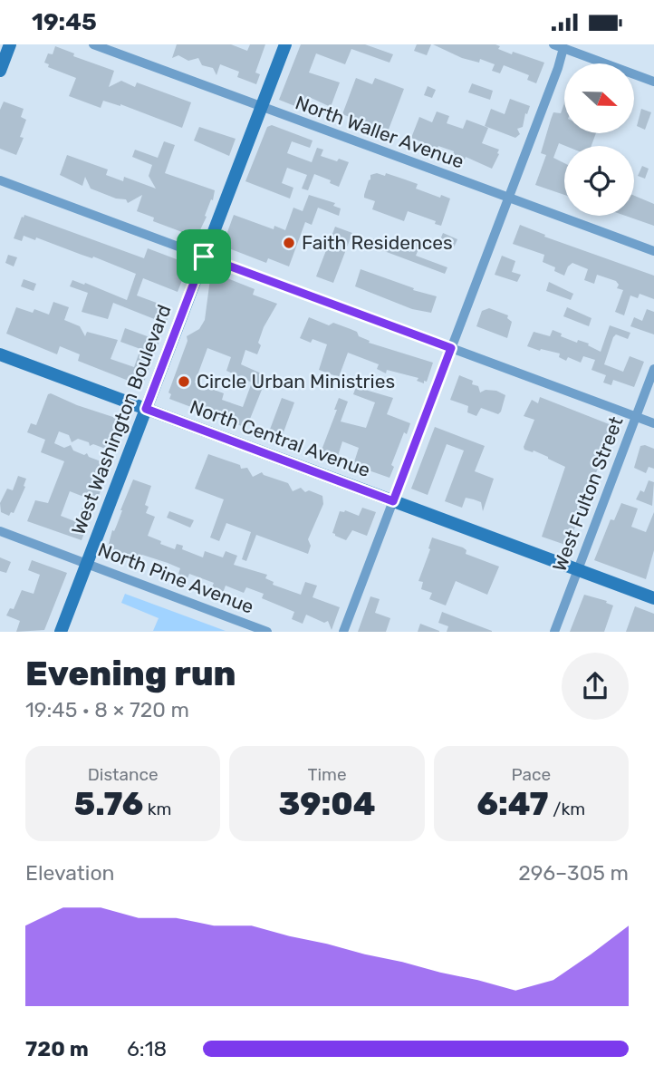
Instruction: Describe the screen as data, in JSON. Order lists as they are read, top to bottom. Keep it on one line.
{"streets":{"street":["North Waller Avenue","West Washington Boulevard","North Central Avenue","West Fulton Street","North Pine Avenue"]},"crossings":[["North Waller Avenue","West Washington Boulevard"],["West Washington Boulevard","North Central Avenue"],["West Washington Boulevard","North Pine Avenue"],["North Central Avenue","West Fulton Street"]],"places":["Faith Residences","Circle Urban Ministries"],"north":"right","page":{"status":"19:45","heading":["Evening run","19:45 · 8 × 720 m"],"stats":[["Distance","5.76 km"],["Time","39:04"],["Pace","6:47 /km"]],"chart":["Elevation","296–305 m"],"list":[{"name":"720 m","note":"6:18"}]}}
